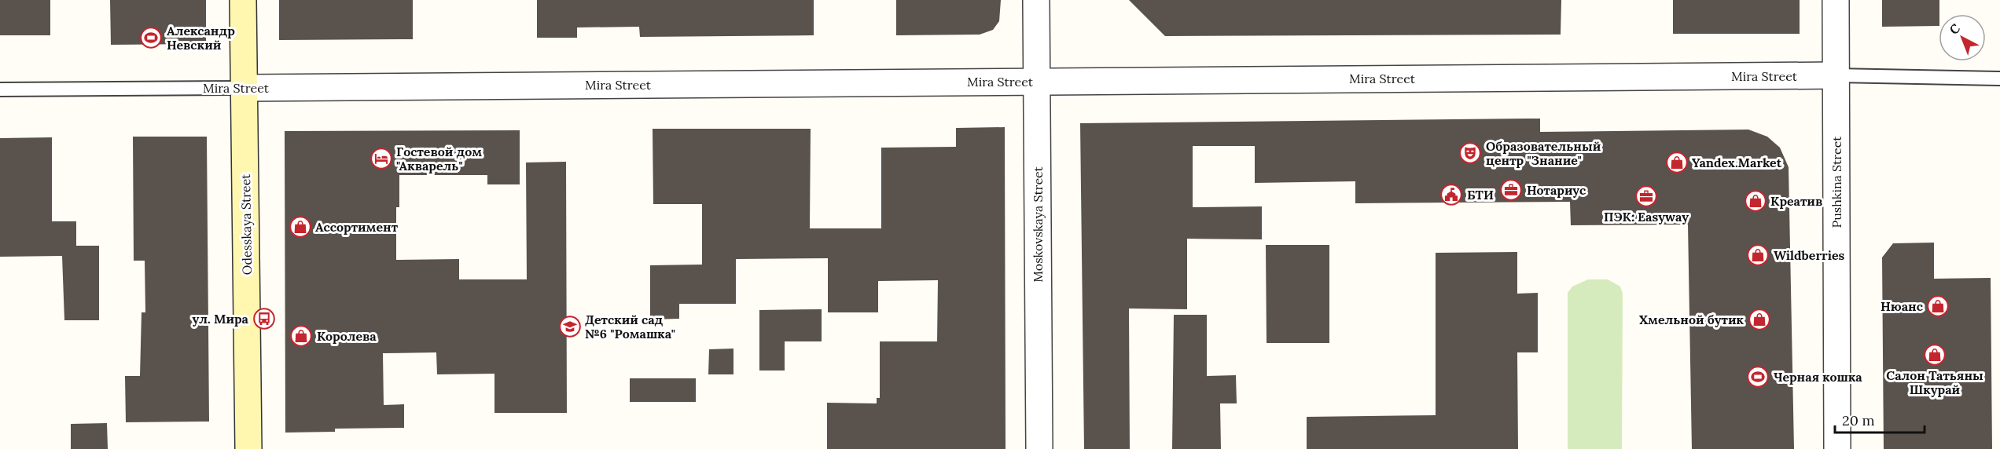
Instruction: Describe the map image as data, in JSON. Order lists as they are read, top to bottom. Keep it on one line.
{"streets":{"street":["Mira Street","Pushkina Street","Odesskaya Street","Moskovskaya Street"]},"crossings":[["Mira Street","Pushkina Street"],["Mira Street","Odesskaya Street"],["Mira Street","Moskovskaya Street"]],"places":{"sports":["Александр Невский","Черная кошка"],"theatre":["Образовательный центр \"Знание\""],"hotel":["Гостевой дом \"Акварель\""],"shop":["Yandex.Market","Креатив","Ассортимент","Wildberries","Нюанс","Хмельной бутик","Королева","Салон Татьяны Шкурай"],"office":["Нотариус","ПЭК: Easyway"],"public building":["БТИ"],"bus stop":["ул. Мира"],"school or university":["Детский сад №6 \"Ромашка\""]},"scale_bar":"20 m","north":"top left"}
